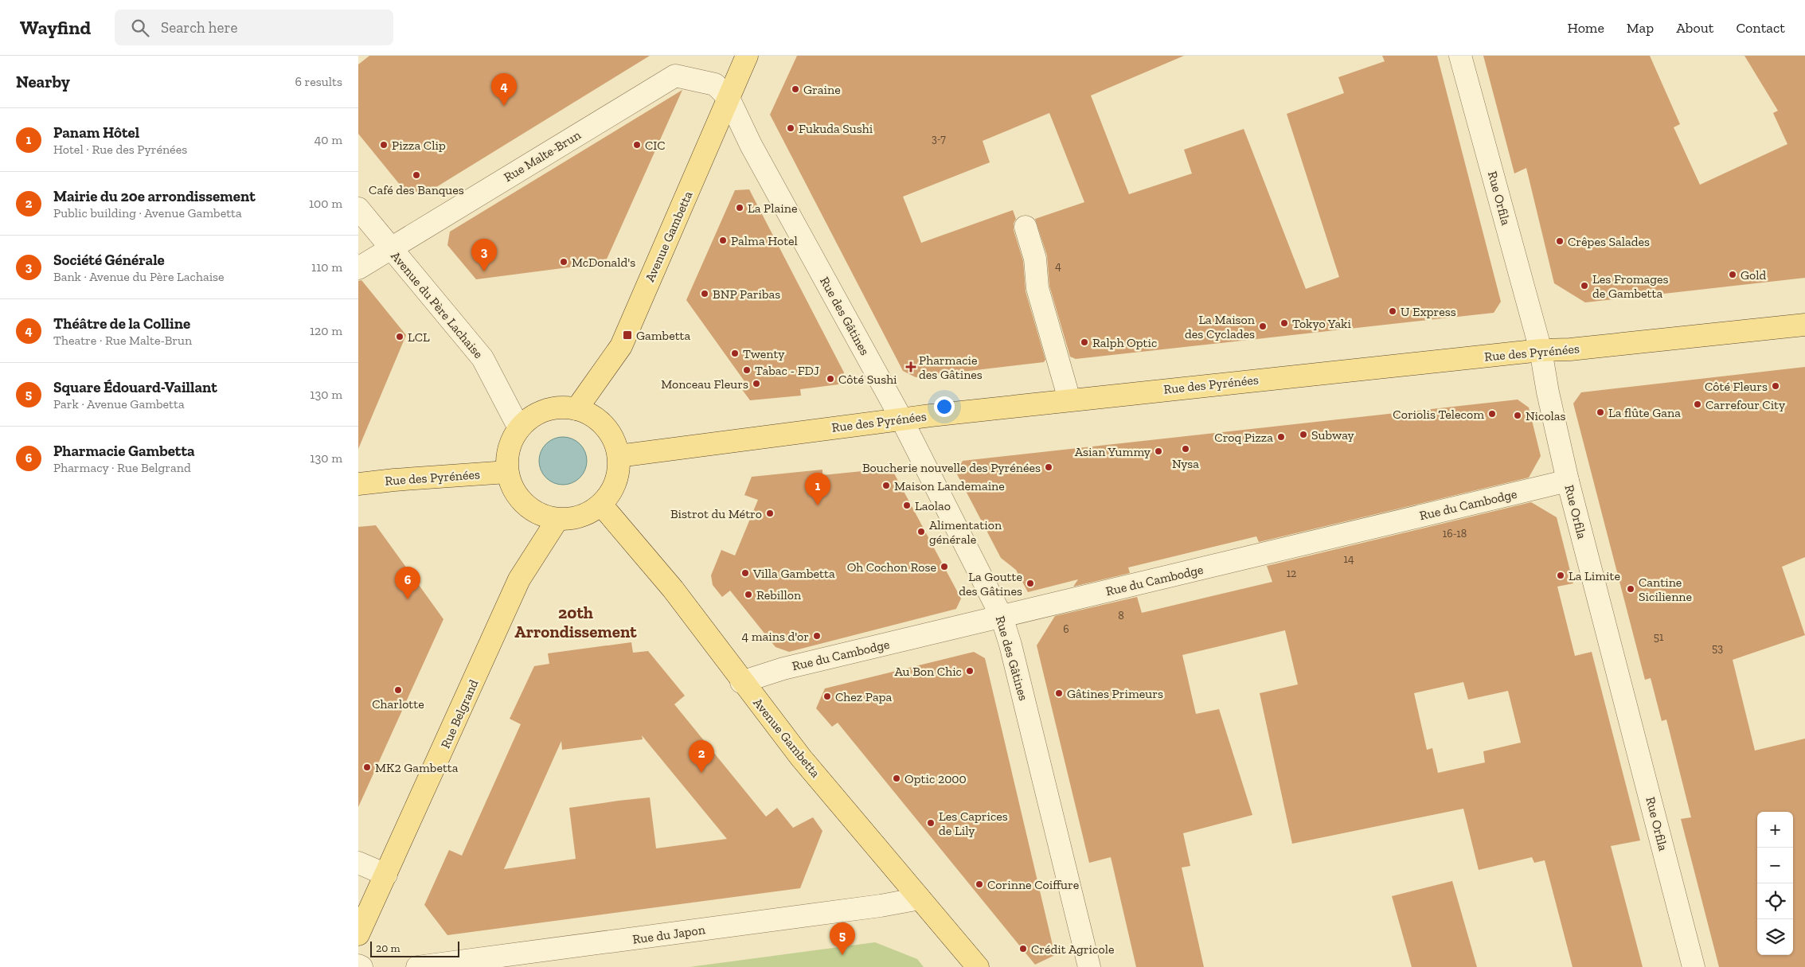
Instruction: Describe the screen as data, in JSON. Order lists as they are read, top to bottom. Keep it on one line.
{"streets":{"main road":["Avenue Gambetta","Rue des Pyrénées","Rue Belgrand"],"street":["Rue Malte-Brun","Rue Orfila","Avenue du Père Lachaise","Rue des Gâtines","Rue du Cambodge","Rue du Japon"]},"crossings":[["Rue Malte-Brun","Avenue Gambetta"],["Rue Malte-Brun","Avenue du Père Lachaise"],["Rue Malte-Brun","Rue des Gâtines"],["Rue Orfila","Rue des Pyrénées"],["Rue Orfila","Rue du Cambodge"],["Avenue Gambetta","Avenue du Père Lachaise"],["Avenue Gambetta","Rue des Gâtines"],["Avenue Gambetta","Rue des Pyrénées"],["Avenue Gambetta","Rue du Cambodge"],["Avenue Gambetta","Rue Belgrand"],["Avenue Gambetta","Rue du Japon"],["Avenue du Père Lachaise","Rue des Pyrénées"],["Avenue du Père Lachaise","Rue Belgrand"],["Rue des Gâtines","Rue des Pyrénées"],["Rue des Gâtines","Rue du Cambodge"],["Rue des Pyrénées","Rue Belgrand"]],"districts":["20th Arrondissement"],"places":{"other":["Graine","Fukuda Sushi","Pizza Clip","CIC","Café des Banques","La Plaine","Palma Hotel","Crêpes Salades","McDonald's","Gold","Les Fromages de Gambetta","BNP Paribas","U Express","Tokyo Yaki","La Maison des Cyclades","LCL","Ralph Optic","Twenty","Tabac - FDJ","Côté Sushi","Monceau Fleurs","Côté Fleurs","Carrefour City","La flûte Gana","Coriolis Telecom","Nicolas","Subway","Croq Pizza","Nysa","Asian Yummy","Boucherie nouvelle des Pyrénées","Maison Landemaine","Laolao","Bistrot du Métro","Alimentation générale","Oh Cochon Rose","Villa Gambetta","La Limite","La Goutte des Gâtines","Cantine Sicilienne","Rebillon","4 mains d'or","Au Bon Chic","Charlotte","Gâtines Primeurs","Chez Papa","MK2 Gambetta","Optic 2000","Les Caprices de Lily","Corinne Coiffure","Crédit Agricole"],"transit":["Gambetta"],"health":["Pharmacie des Gâtines"]},"house_numbers":["3-7","4","16-18","14","12","8","6","51","53"],"scale_bar":"20 m","page":{"header":"Wayfind","search":"Search here","nav":["Home","Map","About","Contact"],"heading":["Nearby","6 results"],"pins":["4","3","1","6","2","5"],"list":[{"mark":"1","name":"Panam Hôtel","note":"Hotel · Rue des Pyrénées","value":"40 m"},{"mark":"2","name":"Mairie du 20e arrondissement","note":"Public building · Avenue Gambetta","value":"100 m"},{"mark":"3","name":"Société Générale","note":"Bank · Avenue du Père Lachaise","value":"110 m"},{"mark":"4","name":"Théâtre de la Colline","note":"Theatre · Rue Malte-Brun","value":"120 m"},{"mark":"5","name":"Square Édouard-Vaillant","note":"Park · Avenue Gambetta","value":"130 m"},{"mark":"6","name":"Pharmacie Gambetta","note":"Pharmacy · Rue Belgrand","value":"130 m"}],"map_buttons":["+","−"],"scale":"20 m"}}
